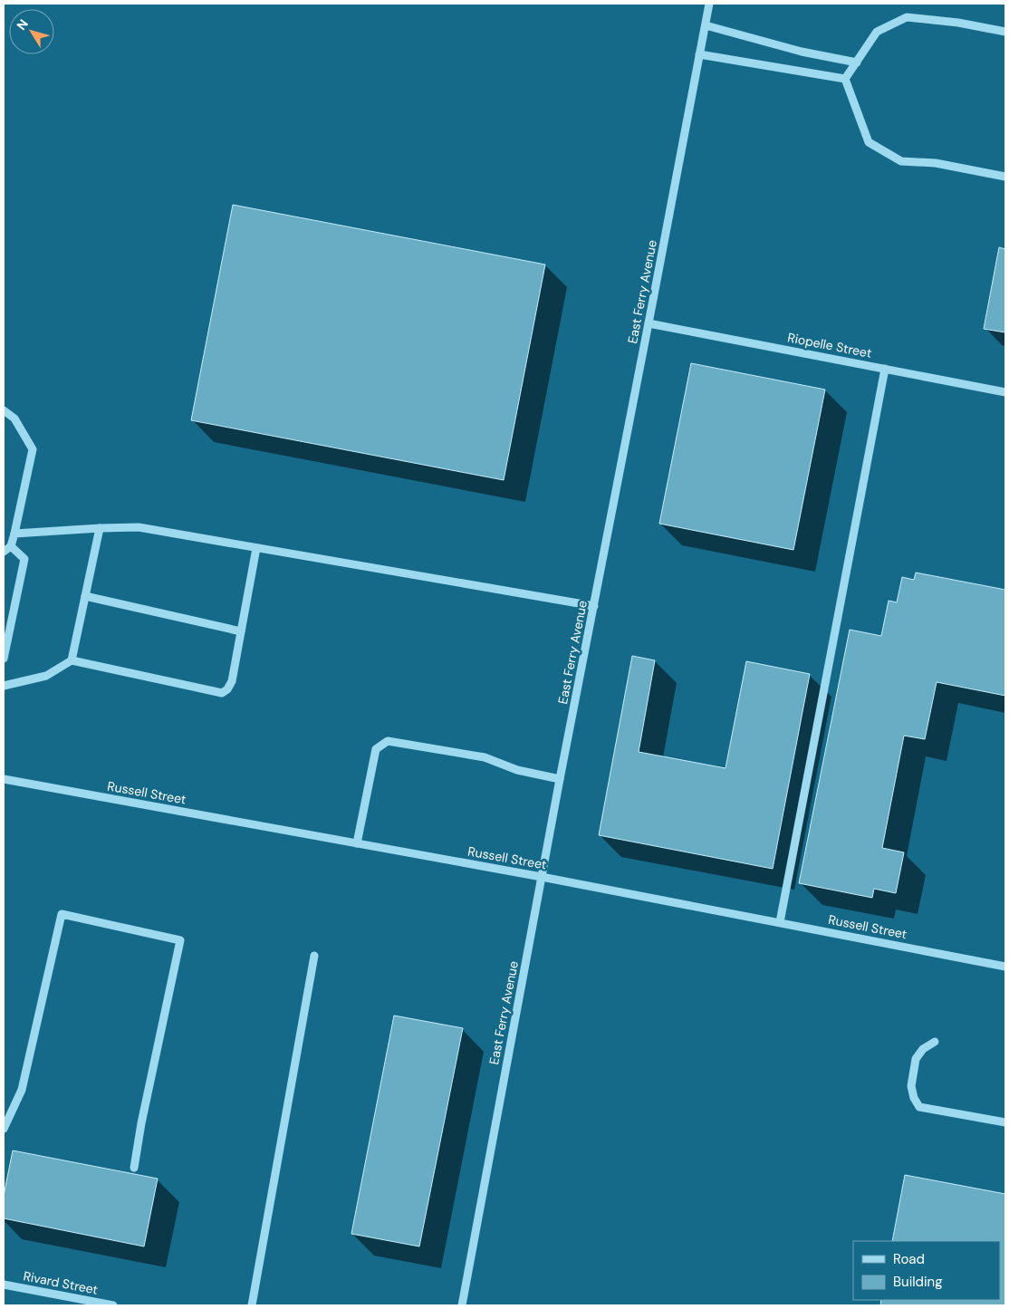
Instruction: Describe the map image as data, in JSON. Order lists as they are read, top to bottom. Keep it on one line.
{"streets":{"street":["East Ferry Avenue","Riopelle Street","Russell Street","Rivard Street"]},"crossings":[["East Ferry Avenue","Riopelle Street"],["East Ferry Avenue","Russell Street"]],"legend":["Road","Building"],"north":"top left"}
